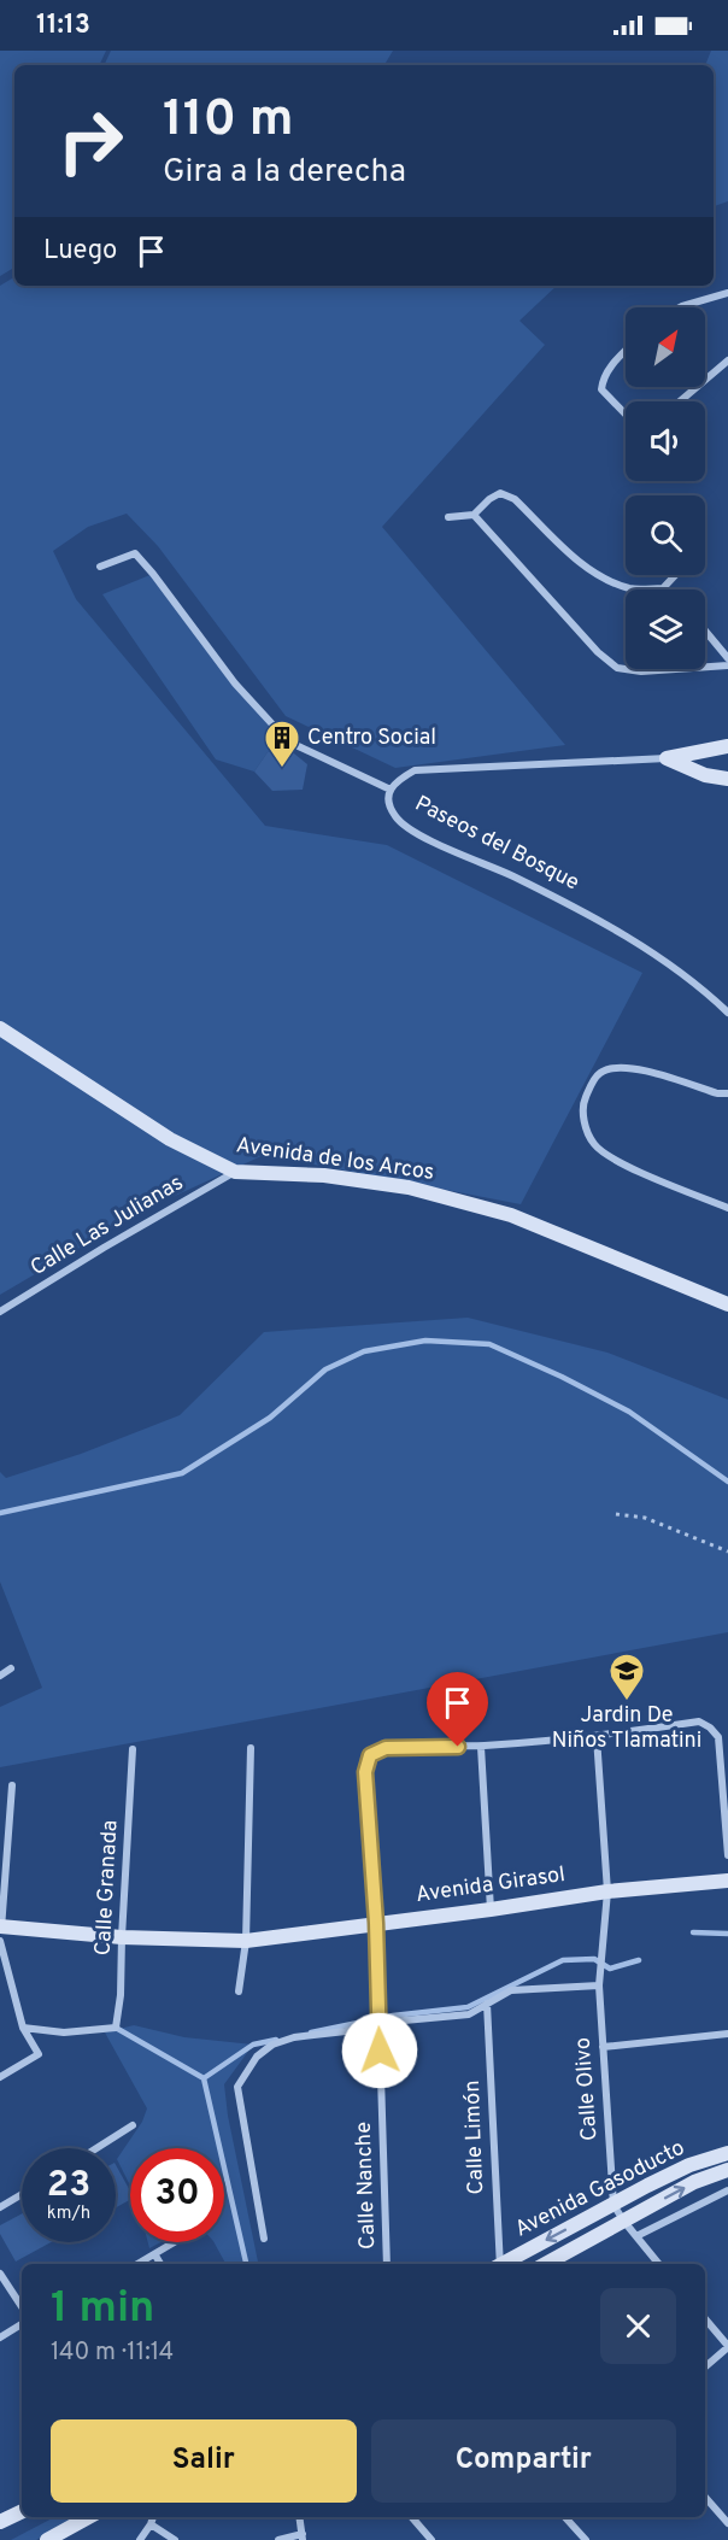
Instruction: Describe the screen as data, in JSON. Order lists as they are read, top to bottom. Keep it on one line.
{"streets":{"street":["Paseos del Bosque","Avenida de los Arcos","Calle Las Julianas","Avenida Girasol","Calle Granada","Calle Olivo","Calle Limón","Calle Nanche","Avenida Gasoducto"]},"crossings":[["Avenida de los Arcos","Calle Las Julianas"],["Avenida Girasol","Calle Granada"],["Avenida Girasol","Calle Olivo"],["Avenida Girasol","Calle Nanche"],["Calle Olivo","Avenida Gasoducto"]],"places":{"building":["Centro Social"],"school or university":["Jardin De Niños Tlamatini"]},"north":"top right","page":{"status":"11:13","turn":["110 m","Gira a la derecha"],"then":"Luego","speed":"23 km/h","limit":"30","heading":["1 min","140 m · 11:14"],"buttons":["Salir","Compartir"]}}
